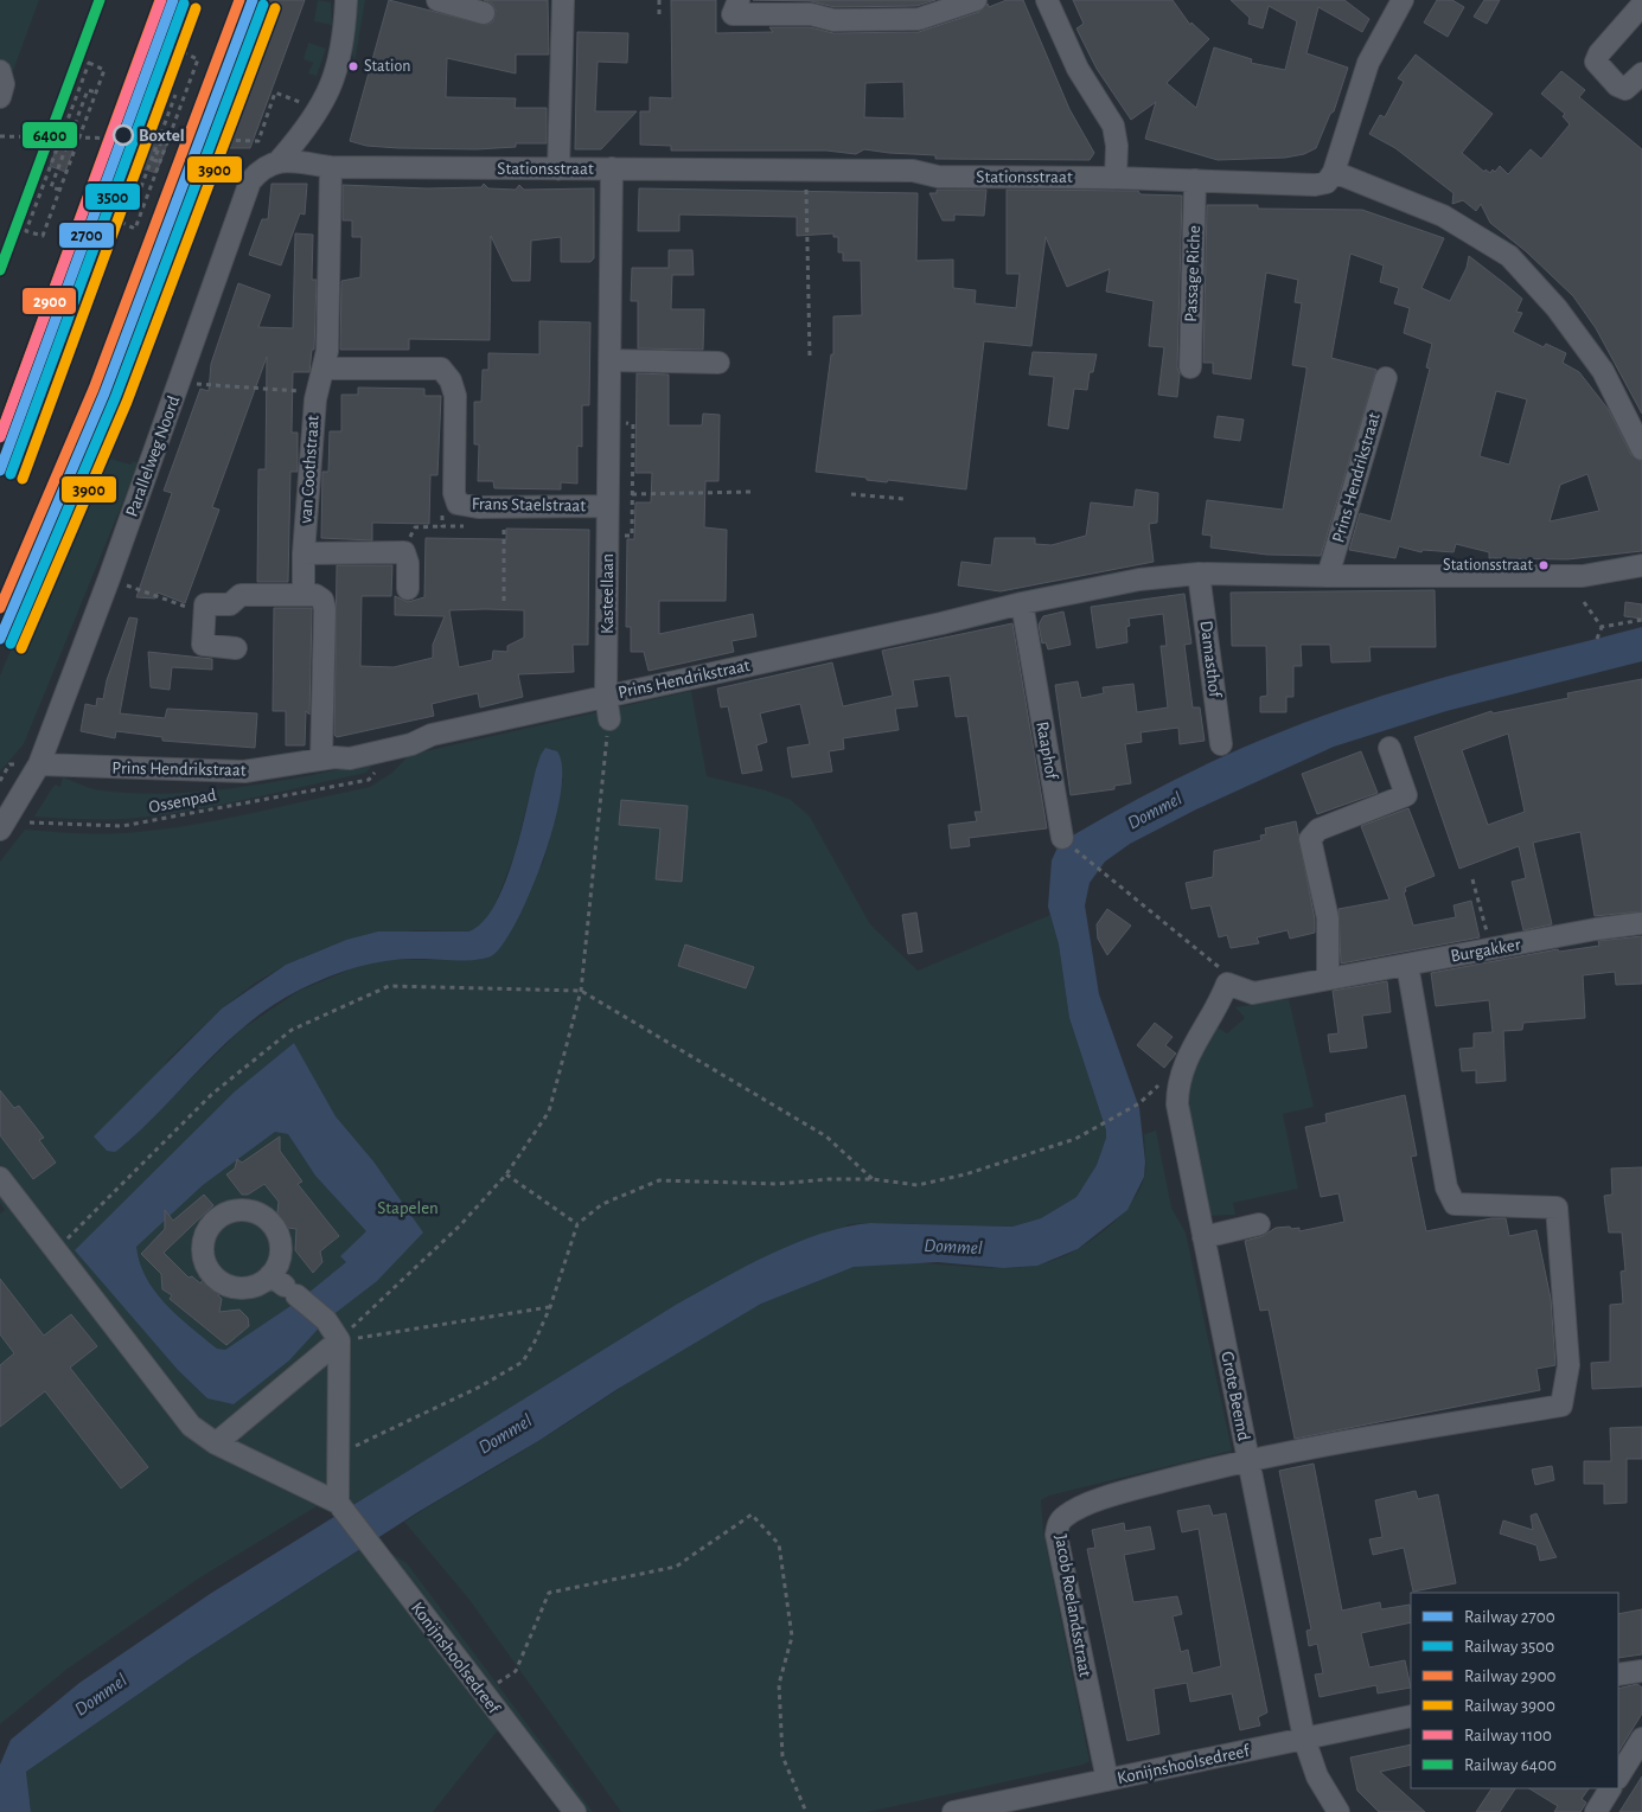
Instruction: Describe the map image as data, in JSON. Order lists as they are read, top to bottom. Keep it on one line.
{"streets":{"street":["Stationsstraat","Passage Riche","Parallelweg Noord","van Coothstraat","Prins Hendrikstraat","Frans Staelstraat","Kasteellaan","Damasthof","Raaphof","Burgakker","Grote Beemd","Jacob Roelandsstraat","Konijnshoolsedreef"],"path":["Ossenpad"]},"crossings":[["Stationsstraat","Passage Riche"],["Stationsstraat","Parallelweg Noord"],["Stationsstraat","van Coothstraat"],["Stationsstraat","Kasteellaan"],["Parallelweg Noord","Prins Hendrikstraat"],["van Coothstraat","Frans Staelstraat"],["Prins Hendrikstraat","Kasteellaan"],["Prins Hendrikstraat","Damasthof"],["Prins Hendrikstraat","Raaphof"],["Prins Hendrikstraat","Ossenpad"],["Frans Staelstraat","Kasteellaan"],["Burgakker","Grote Beemd"],["Grote Beemd","Jacob Roelandsstraat"],["Grote Beemd","Konijnshoolsedreef"],["Jacob Roelandsstraat","Konijnshoolsedreef"]],"water":["Dommel"],"parks":["Stapelen"],"places":["Station","Boxtel","Stationsstraat"],"lines":["rail line 2700","rail line 2900","rail line 1100","rail line 6400","rail line 3500","rail line 3900"],"legend":["Railway 2700","Railway 3500","Railway 2900","Railway 3900","Railway 1100","Railway 6400"]}
